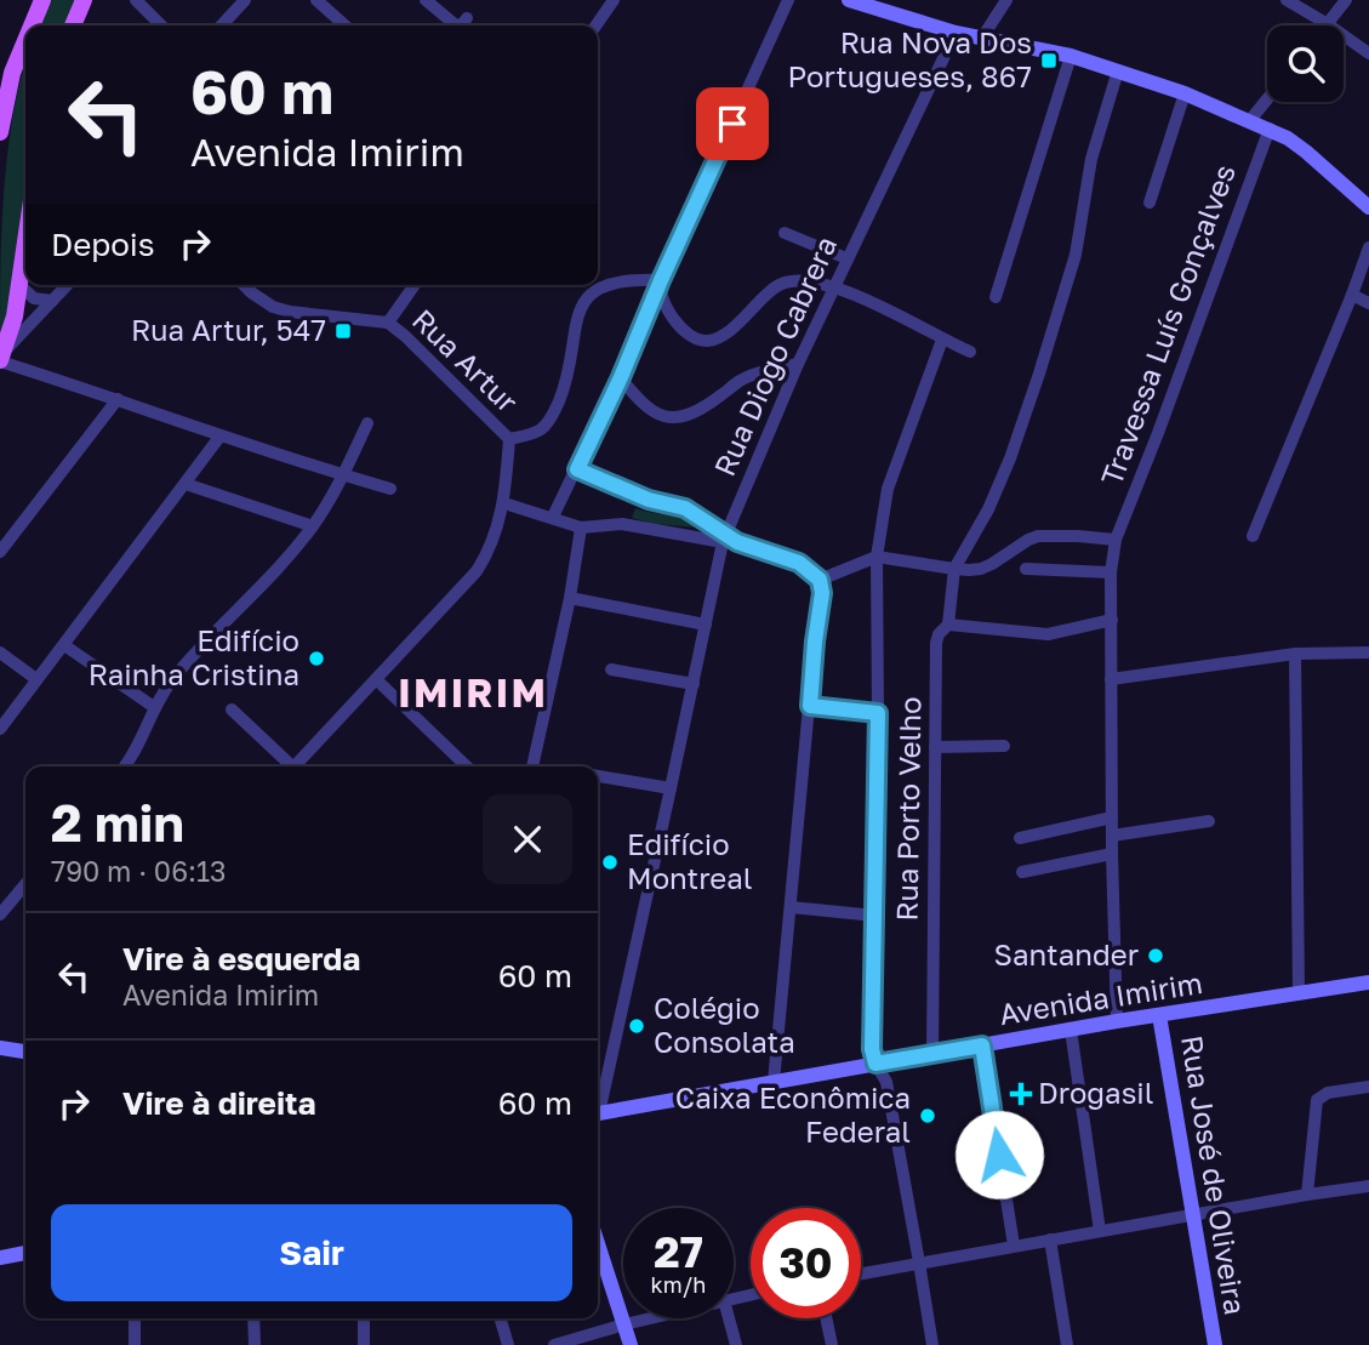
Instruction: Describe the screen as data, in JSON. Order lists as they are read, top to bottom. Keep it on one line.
{"streets":{"street":["Travessa Luís Gonçalves","Rua Diogo Cabrera","Rua Artur","Rua Porto Velho","Avenida Imirim","Rua José de Oliveira"]},"crossings":[["Travessa Luís Gonçalves","Avenida Imirim"],["Rua Porto Velho","Avenida Imirim"],["Avenida Imirim","Rua José de Oliveira"]],"districts":["IMIRIM"],"places":{"transit":["Rua Nova Dos Portugueses, 867","Rua Artur, 547"],"other":["Edifício Rainha Cristina","Edifício Montreal","Santander","Colégio Consolata","Caixa Econômica Federal"],"health":["Drogasil"]},"page":{"turn":["60 m","Avenida Imirim"],"then":"Depois","heading":["2 min","790 m · 06:13"],"list":[{"name":"Vire à esquerda","note":"Avenida Imirim","value":"60 m"},{"name":"Vire à direita","value":"60 m"}],"buttons":"Sair","speed":"27 km/h","limit":"30"}}
